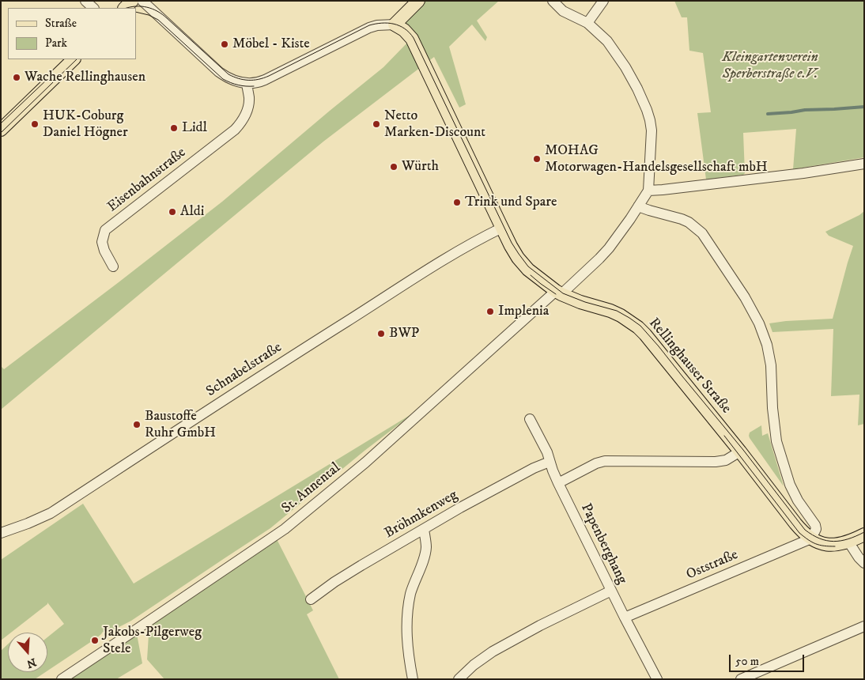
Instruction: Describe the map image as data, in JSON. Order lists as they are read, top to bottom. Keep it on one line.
{"streets":{"main road":["Rellinghauser Straße"],"street":["Eisenbahnstraße","Schnabelstraße","St. Annental","Bröhmkenweg","Papenberghang","Oststraße"]},"crossings":[["Rellinghauser Straße","Schnabelstraße"],["Rellinghauser Straße","St. Annental"],["Rellinghauser Straße","Oststraße"],["Bröhmkenweg","Papenberghang"],["Papenberghang","Oststraße"]],"parks":["Kleingartenverein Sperberstraße e.V."],"places":["Möbel - Kiste","Wache Rellinghausen","HUK-Coburg Daniel Högner","Netto Marken-Discount","Lidl","MOHAG Motorwagen-Handelsgesellschaft mbH","Würth","Trink und Spare","Aldi","Implenia","BWP","Baustoffe Ruhr GmbH","Jakobs-Pilgerweg Stele"],"legend":["Straße","Park"],"scale_bar":"50 m","north":"bottom"}
